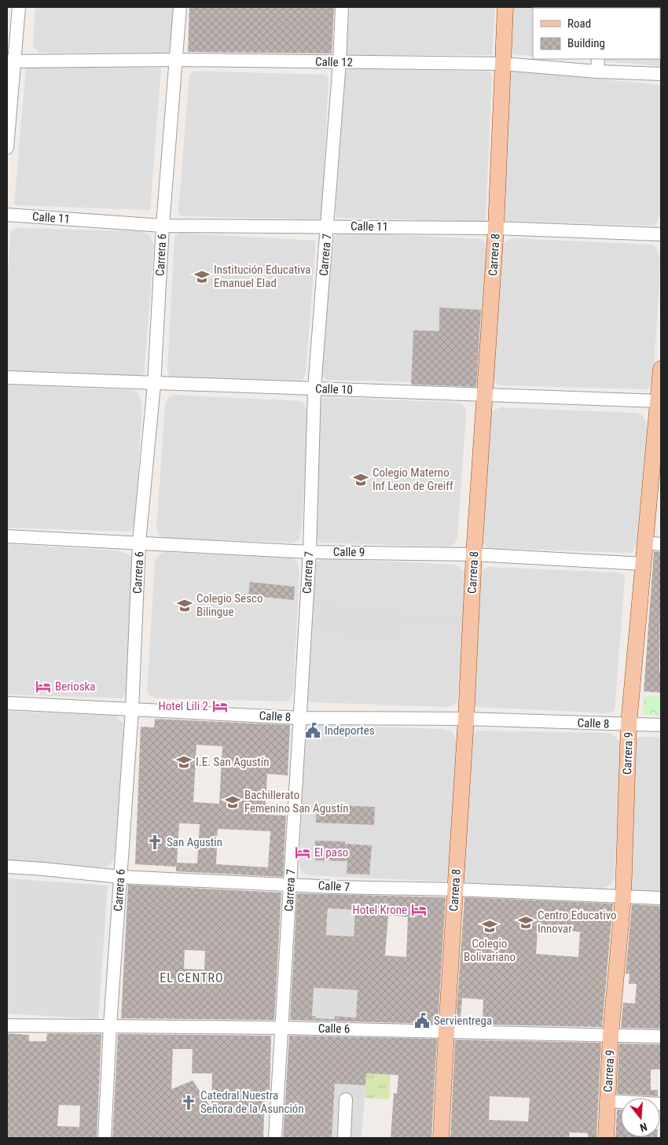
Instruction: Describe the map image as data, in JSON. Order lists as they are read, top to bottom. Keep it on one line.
{"streets":{"main road":["Carrera 8","Carrera 9"],"street":["Calle 12","Calle 11","Carrera 6","Carrera 7","Calle 10","Calle 9","Calle 8","Calle 7","Calle 6"]},"crossings":[["Calle 12","Carrera 6"],["Calle 12","Carrera 7"],["Calle 12","Carrera 8"],["Calle 11","Carrera 6"],["Calle 11","Carrera 7"],["Calle 11","Carrera 8"],["Carrera 6","Calle 10"],["Carrera 6","Calle 9"],["Carrera 6","Calle 8"],["Carrera 6","Calle 7"],["Carrera 6","Calle 6"],["Carrera 7","Calle 10"],["Carrera 7","Calle 9"],["Carrera 7","Calle 8"],["Carrera 7","Calle 7"],["Carrera 7","Calle 6"],["Carrera 8","Calle 10"],["Carrera 8","Calle 9"],["Carrera 8","Calle 8"],["Carrera 8","Calle 7"],["Carrera 8","Calle 6"],["Calle 10","Carrera 9"],["Calle 9","Carrera 9"],["Calle 8","Carrera 9"],["Carrera 9","Calle 7"],["Carrera 9","Calle 6"]],"districts":["EL CENTRO"],"places":{"school or university":["Institución Educativa Emanuel Elad","Colegio Materno Inf Leon de Greiff","Colegio Sesco Bilingue","I.E. San Agustín","Bachillerato Femenino San Agustín","Centro Educativo Innovar","Colegio Bolivariano"],"hotel":["Berioska","Hotel Lili 2","El paso","Hotel Krone"],"public building":["Indeportes","Servientrega"],"church":["San Agustin","Catedral Nuestra Señora de la Asunción"]},"legend":["Road","Building"],"north":"bottom"}
